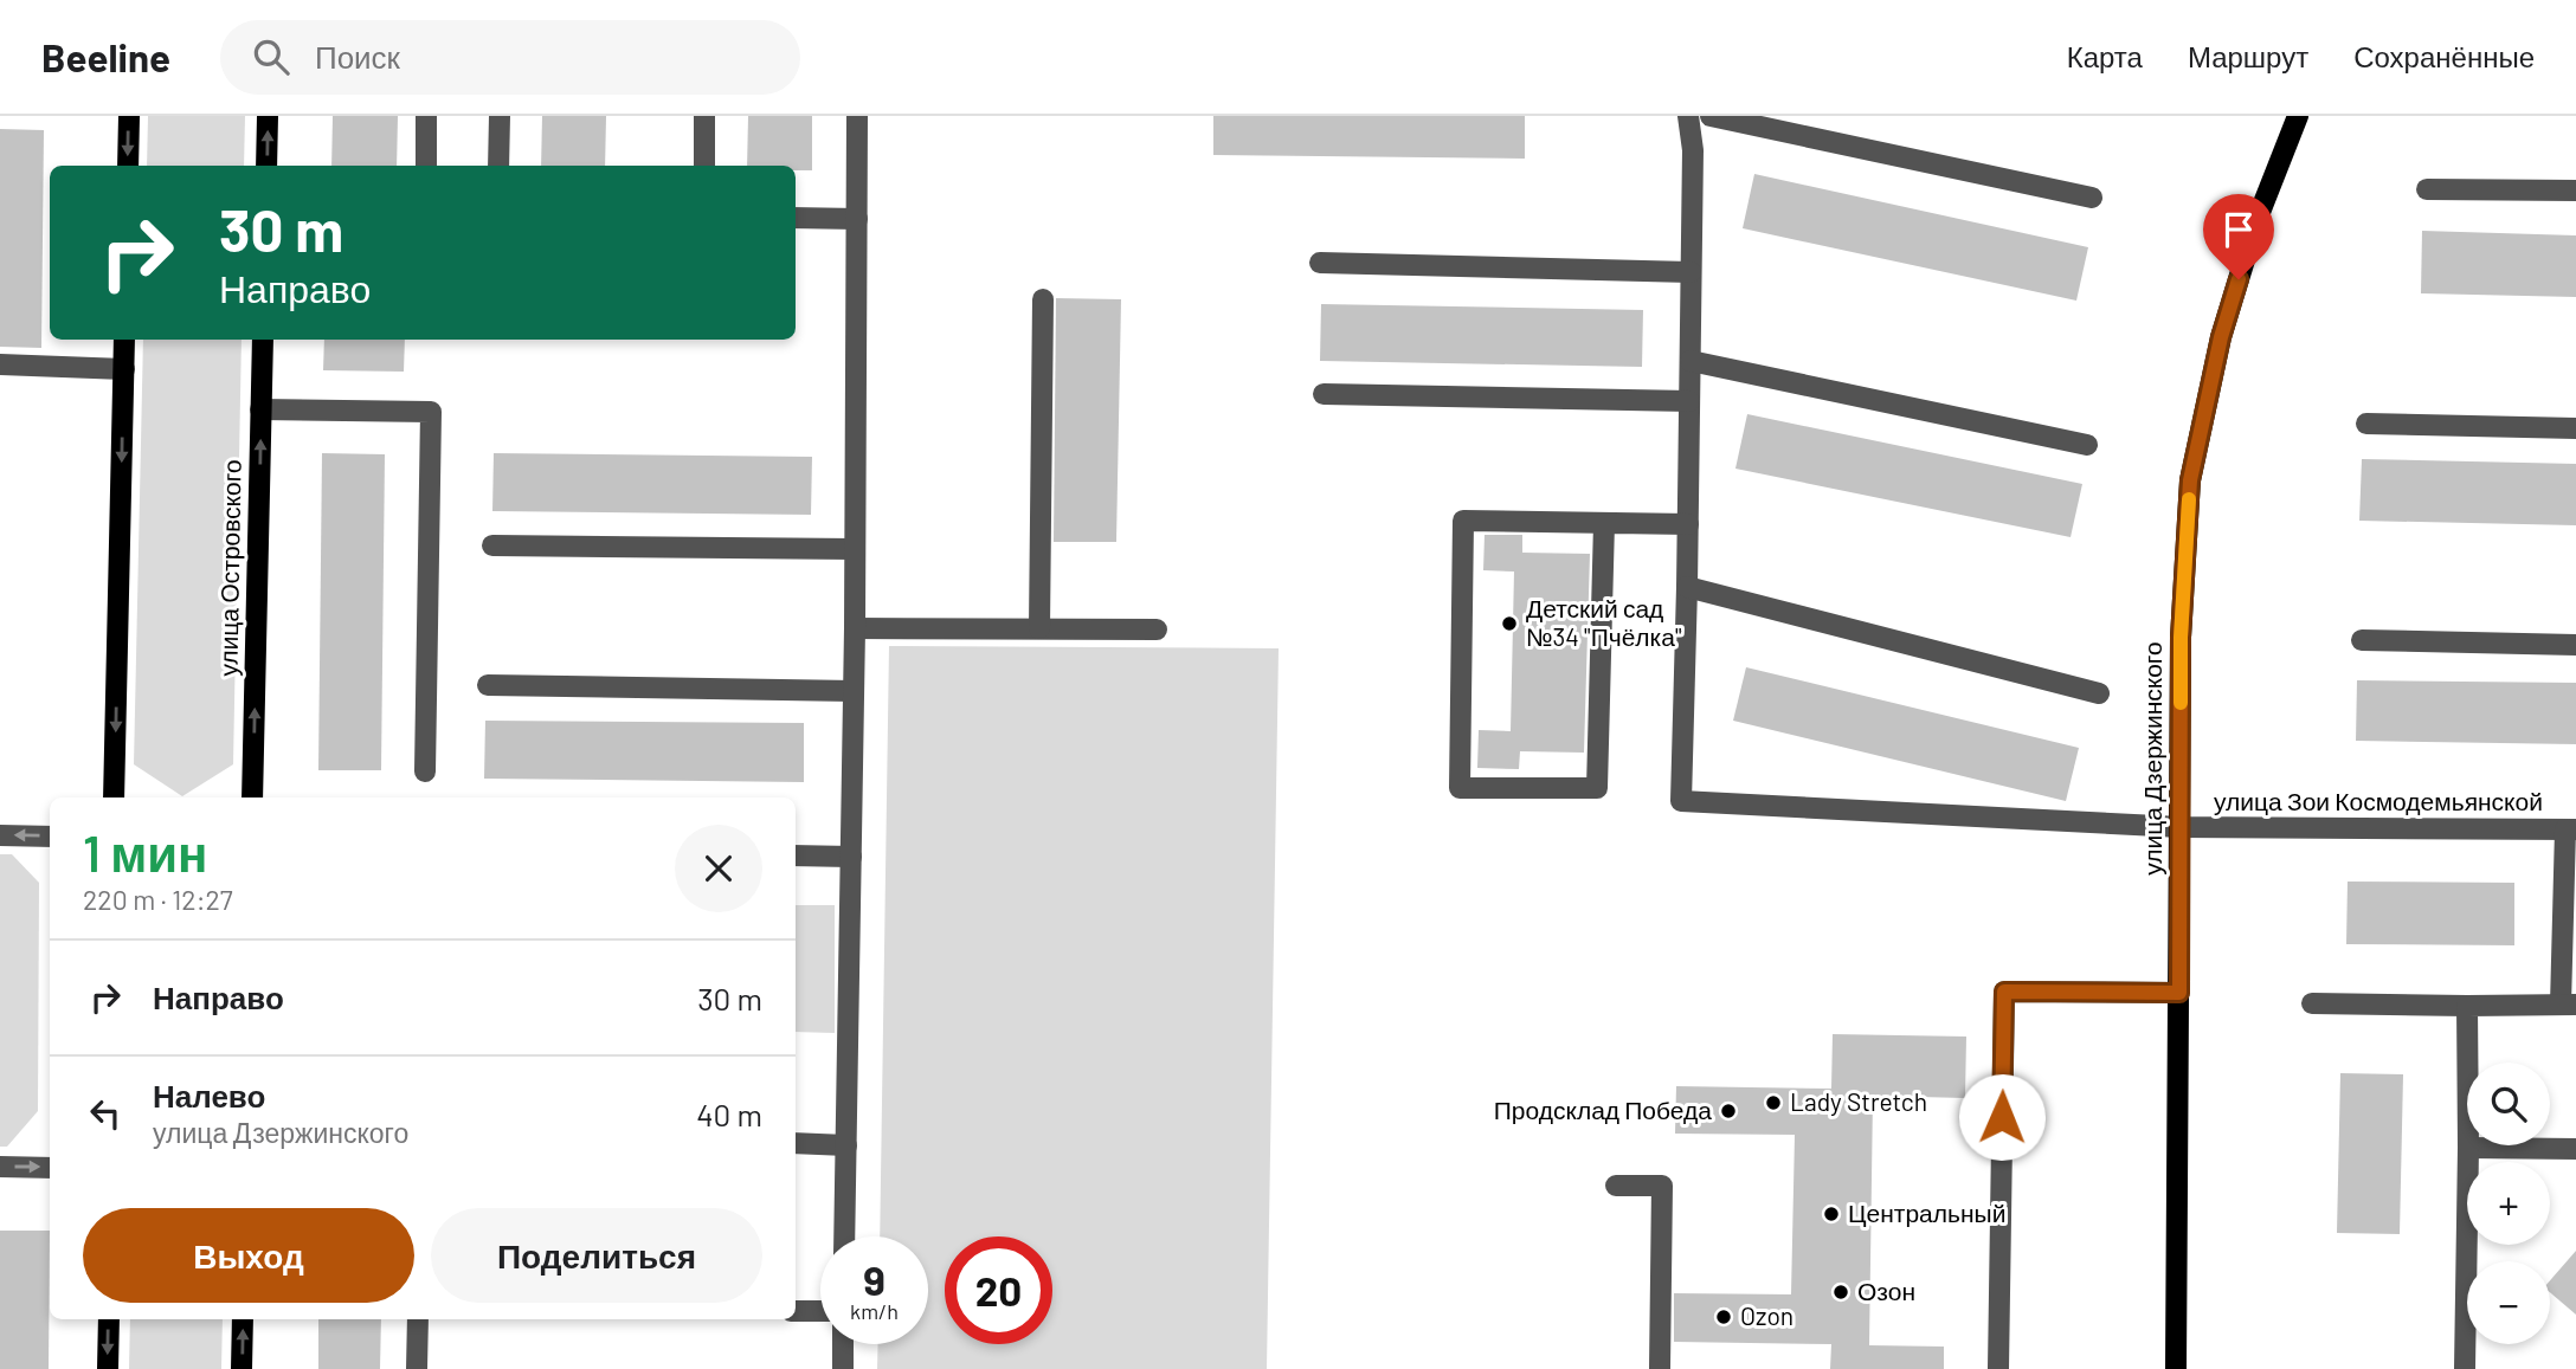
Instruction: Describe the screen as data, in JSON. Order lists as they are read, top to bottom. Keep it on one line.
{"streets":{"main road":["улица Островского","улица Дзержинского"],"street":["улица Зои Космодемьянской"]},"crossings":[["улица Дзержинского","улица Зои Космодемьянской"]],"places":["Детский сад №34 \"Пчёлка\"","Lady Stretch","Продсклад Победа","Центральный","Озон","Ozon"],"page":{"header":"Beeline","search":"Поиск","nav":["Карта","Маршрут","Сохранённые"],"turn":["30 m","Направо"],"heading":["1 мин","220 m · 12:27"],"list":[{"name":"Направо","value":"30 m"},{"name":"Налево","note":"улица Дзержинского","value":"40 m"}],"map_buttons":["+","−"],"buttons":["Выход","Поделиться"],"speed":"9 km/h","limit":"20"}}
